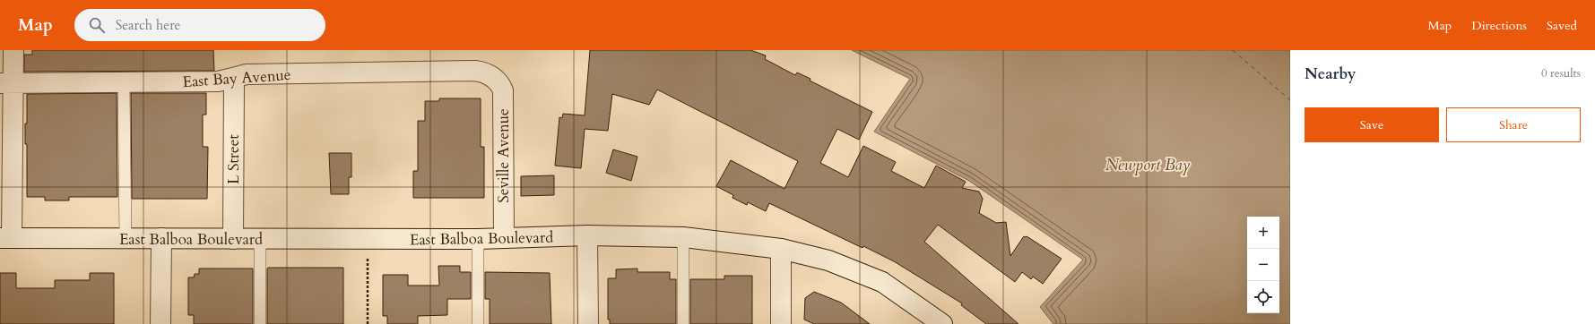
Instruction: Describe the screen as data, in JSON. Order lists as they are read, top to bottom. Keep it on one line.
{"streets":{"street":["East Bay Avenue","Seville Avenue","L Street","East Balboa Boulevard"]},"crossings":[["East Bay Avenue","Seville Avenue"],["East Bay Avenue","L Street"],["Seville Avenue","East Balboa Boulevard"],["L Street","East Balboa Boulevard"]],"water":["Newport Bay"],"page":{"header":"Map","search":"Search here","nav":["Map","Directions","Saved"],"heading":["Nearby","0 results"],"buttons":["Save","Share"],"map_buttons":["+","−"]}}
